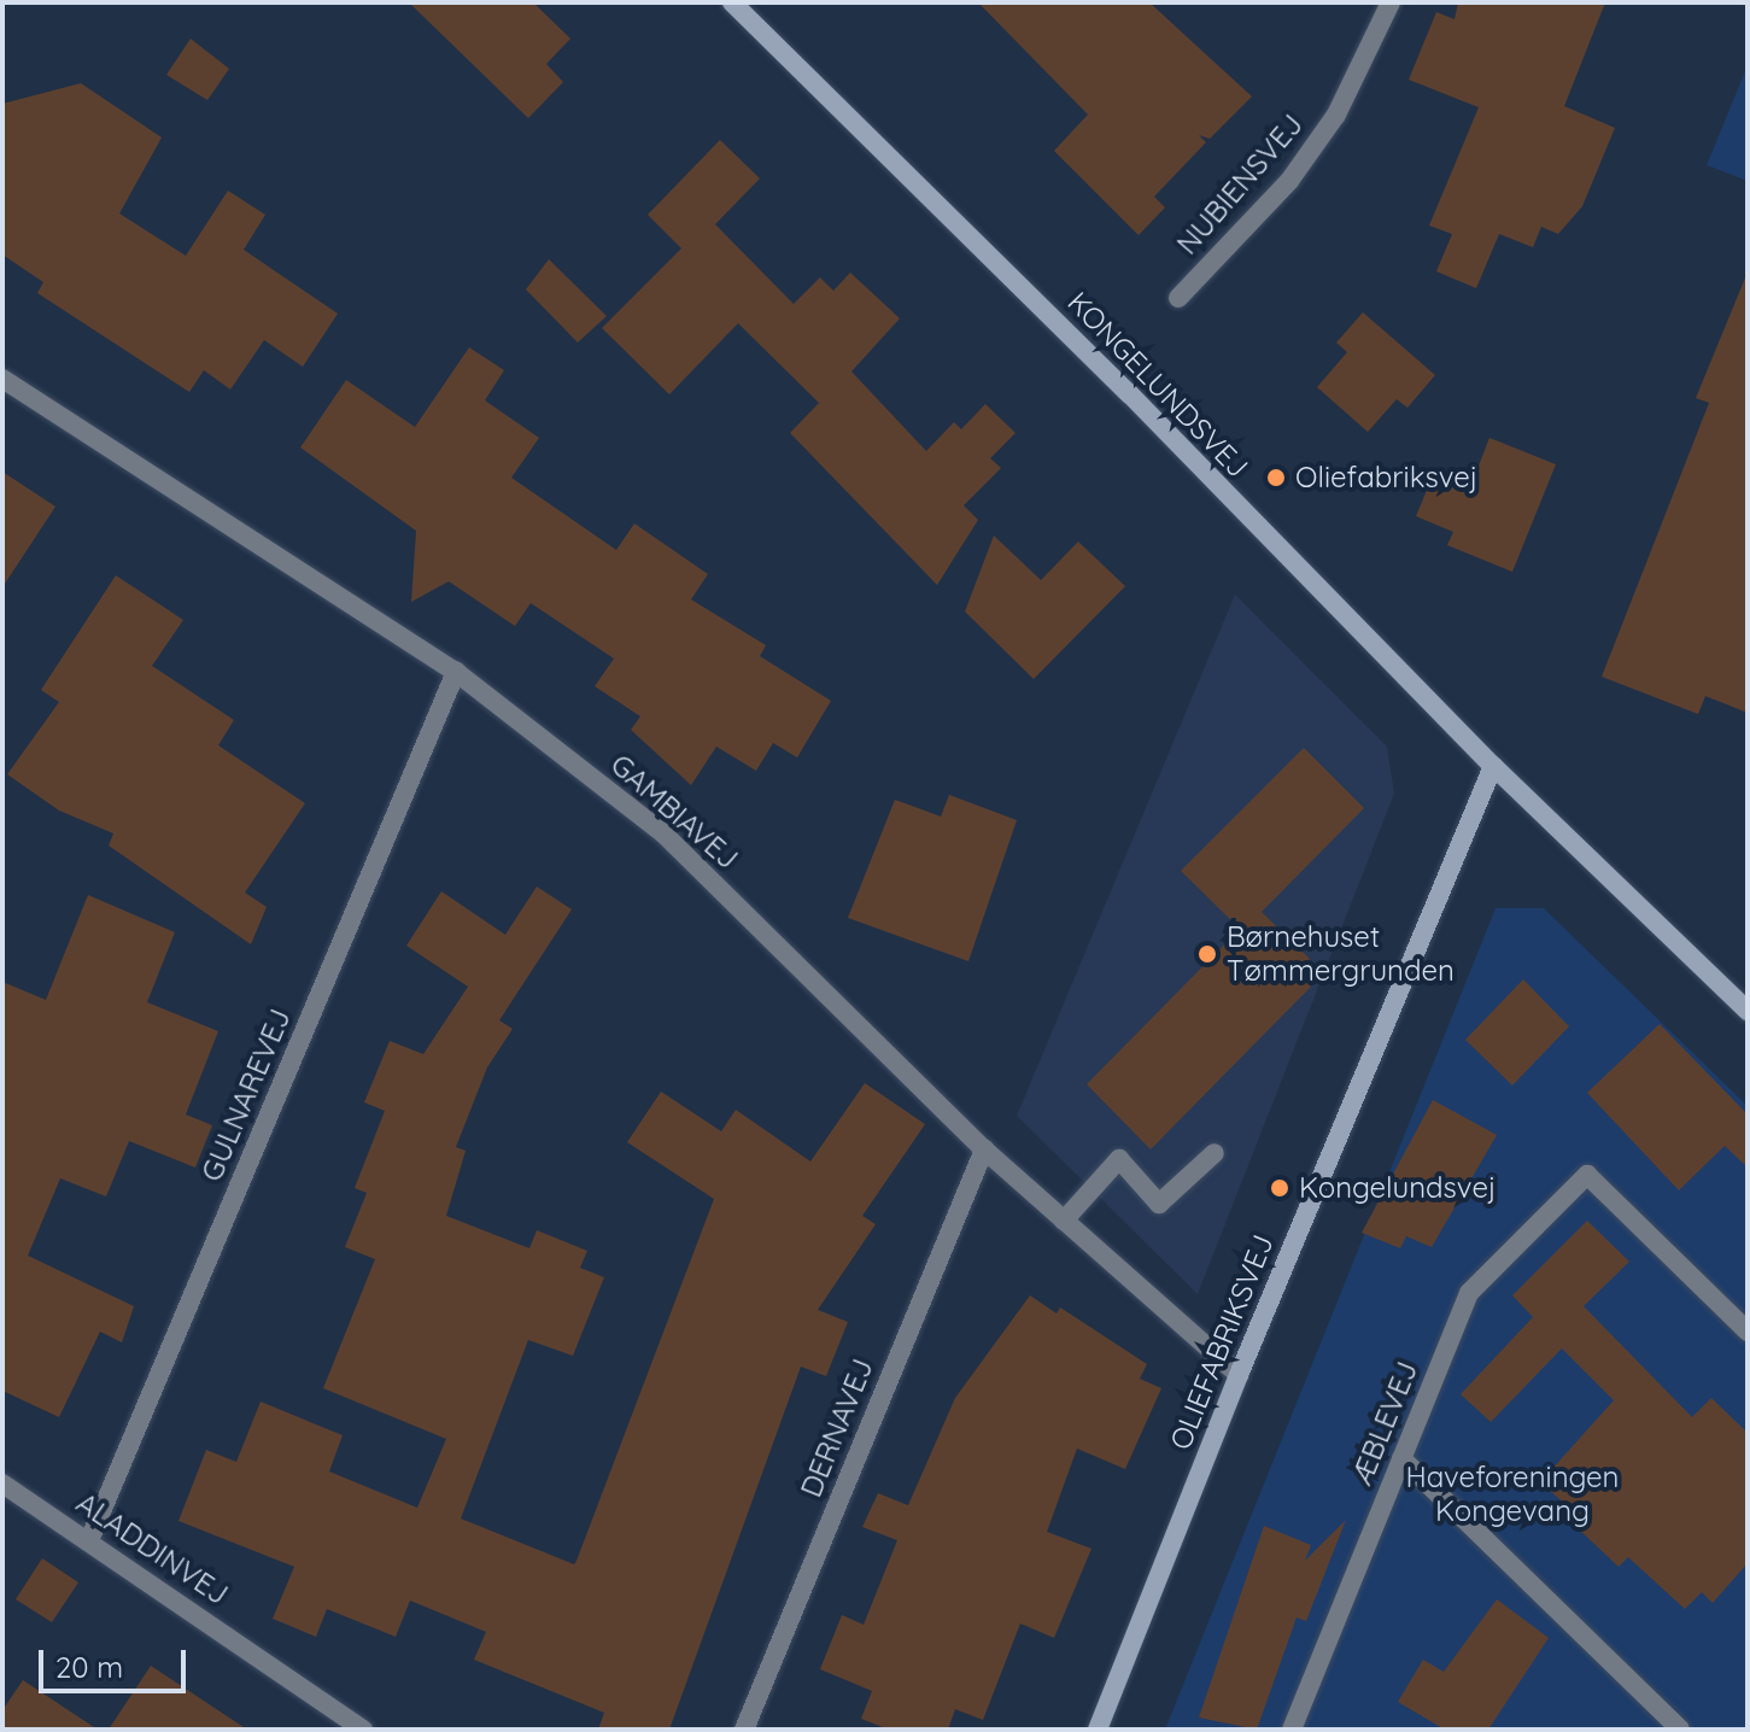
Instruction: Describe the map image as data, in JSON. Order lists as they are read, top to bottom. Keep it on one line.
{"streets":{"street":["NUBIENSVEJ","KONGELUNDSVEJ","GAMBIAVEJ","GULNAREVEJ","OLIEFABRIKSVEJ","ÆBLEVEJ","DERNAVEJ","ALADDINVEJ"]},"crossings":[["KONGELUNDSVEJ","OLIEFABRIKSVEJ"],["GAMBIAVEJ","GULNAREVEJ"],["GAMBIAVEJ","OLIEFABRIKSVEJ"],["GAMBIAVEJ","DERNAVEJ"],["GULNAREVEJ","ALADDINVEJ"]],"parks":["Haveforeningen Kongevang"],"places":["Oliefabriksvej","Børnehuset Tømmergrunden","Kongelundsvej"],"scale_bar":"20 m"}
